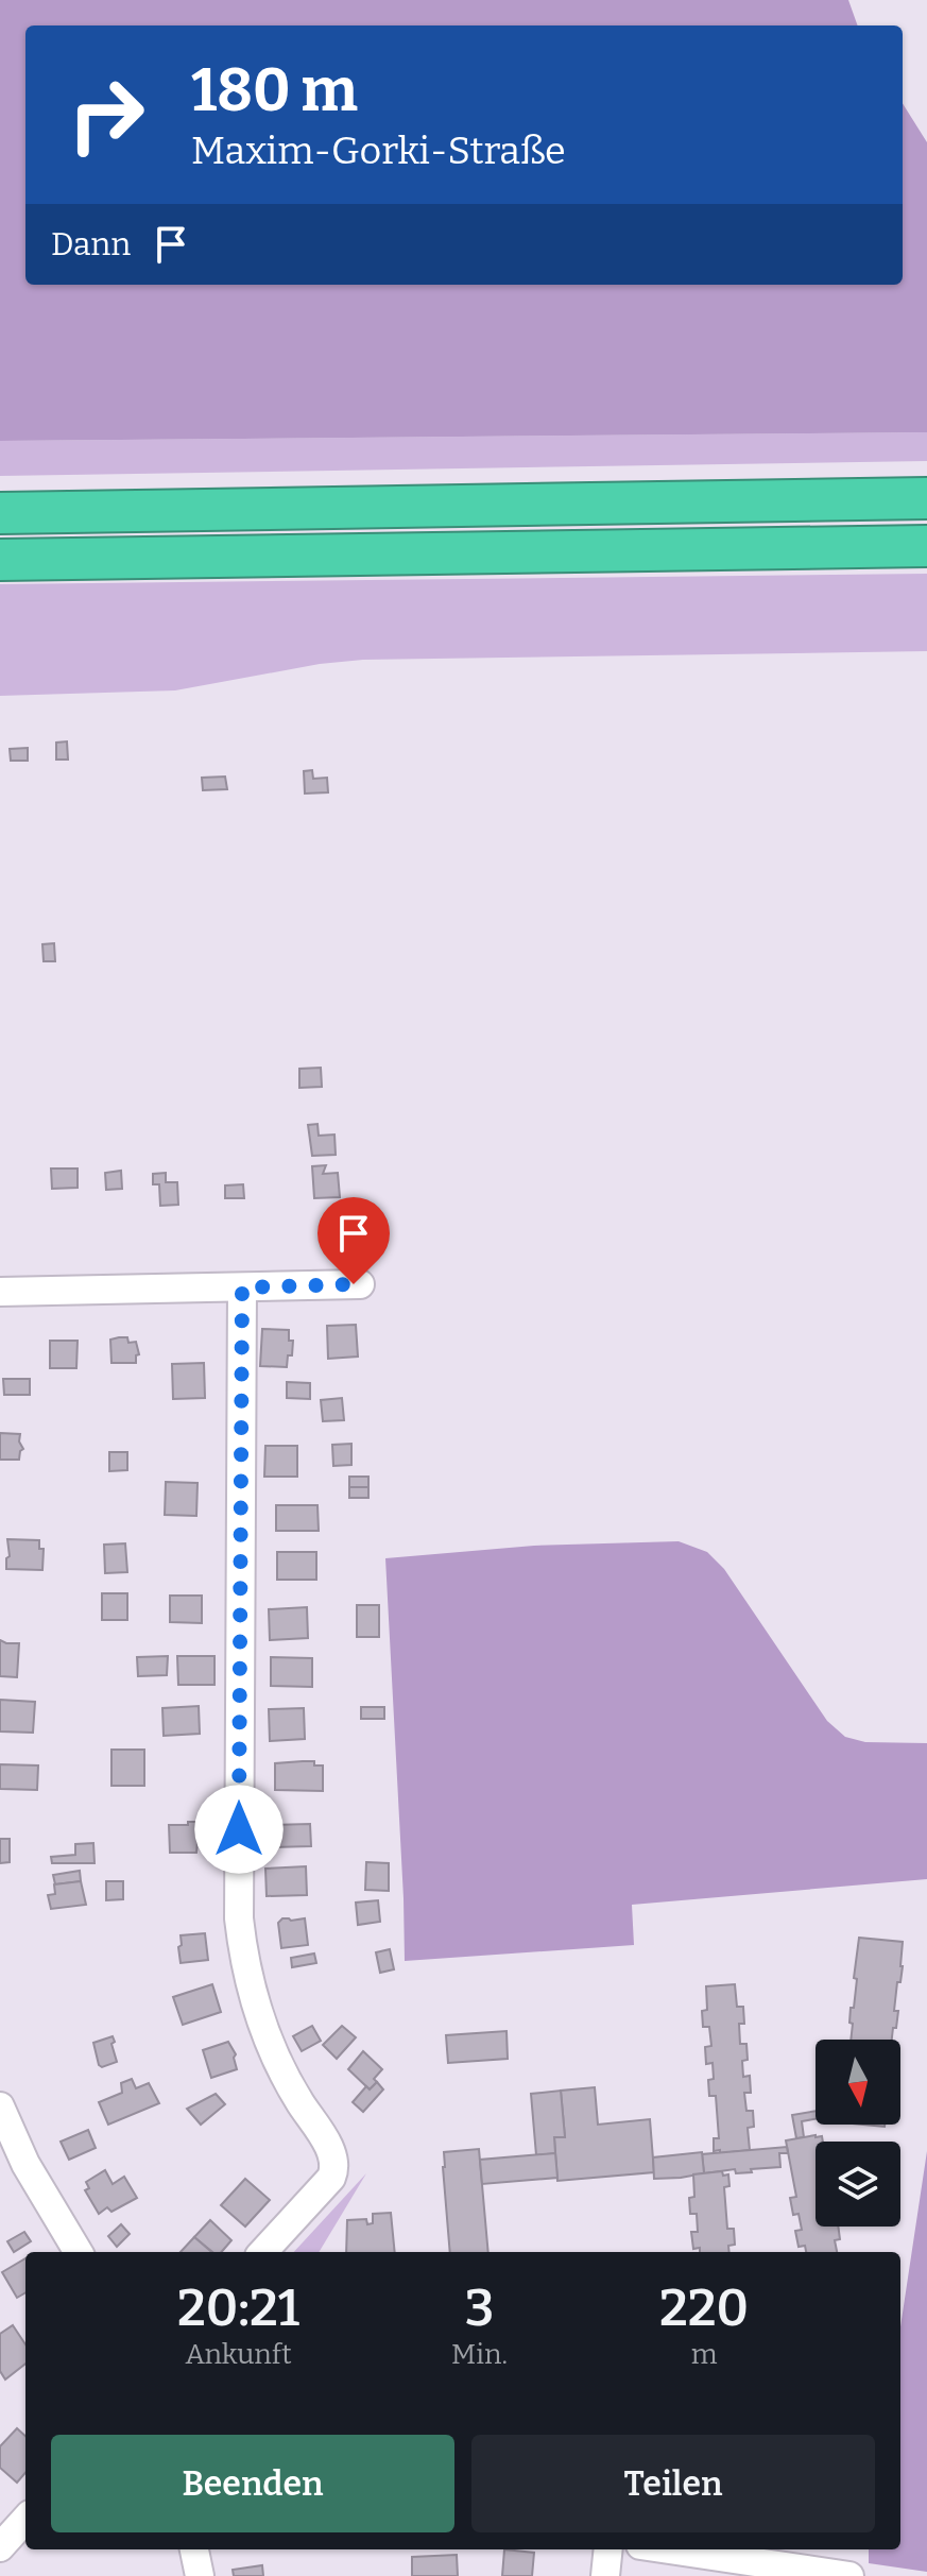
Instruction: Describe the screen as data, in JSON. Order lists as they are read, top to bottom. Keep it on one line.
{"north":"bottom","page":{"turn":["180 m","Maxim-Gorki-Straße"],"then":"Dann","eta":["20:21","Ankunft","3","Min.","220","m"],"buttons":["Beenden","Teilen"]}}
